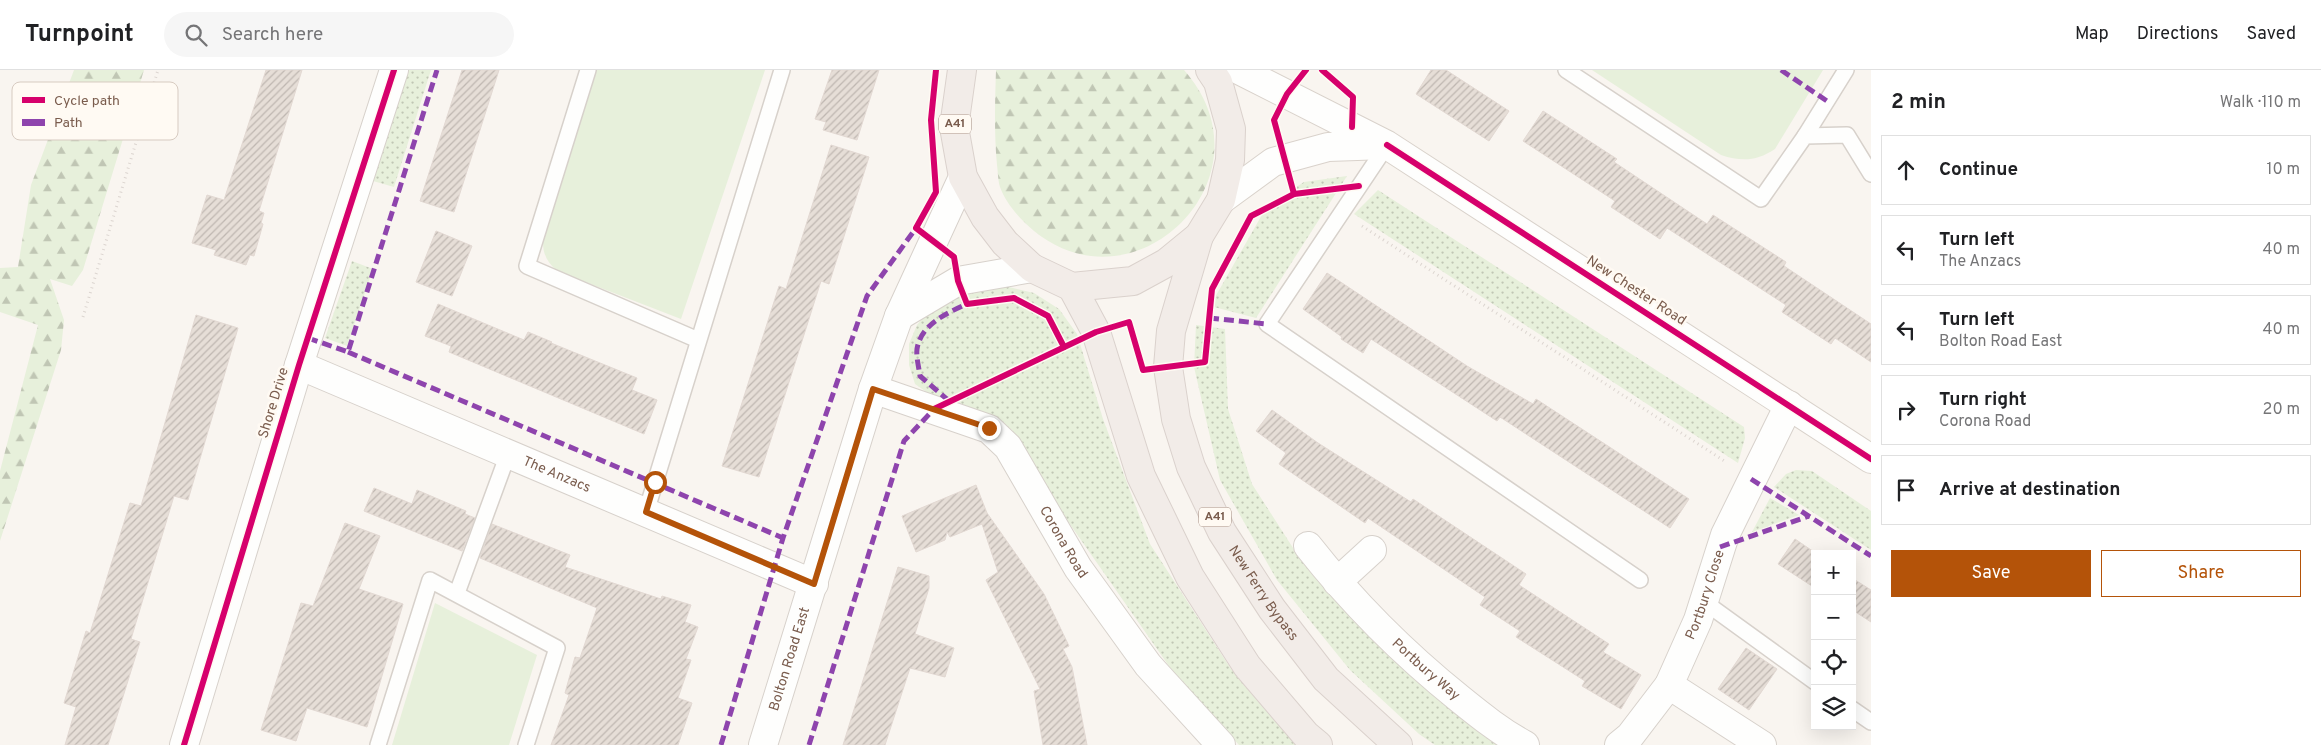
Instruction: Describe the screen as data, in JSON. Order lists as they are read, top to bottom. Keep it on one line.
{"streets":{"highway":["A41","New Ferry Bypass"],"street":["New Chester Road","Shore Drive","The Anzacs","Corona Road","Portbury Close","Bolton Road East","Portbury Way"]},"crossings":[["A41","New Ferry Bypass"],["A41","Bolton Road East"],["New Chester Road","Portbury Close"],["Shore Drive","The Anzacs"],["The Anzacs","Bolton Road East"],["Corona Road","Bolton Road East"]],"legend":["Cycle path","Path"],"page":{"header":"Turnpoint","search":"Search here","nav":["Map","Directions","Saved"],"heading":["2 min","Walk · 110 m"],"list":[["Continue","10 m"],["Turn left","The Anzacs","40 m"],["Turn left","Bolton Road East","40 m"],["Turn right","Corona Road","20 m"],"Arrive at destination"],"buttons":["Save","Share"],"map_buttons":["+","−"]}}
